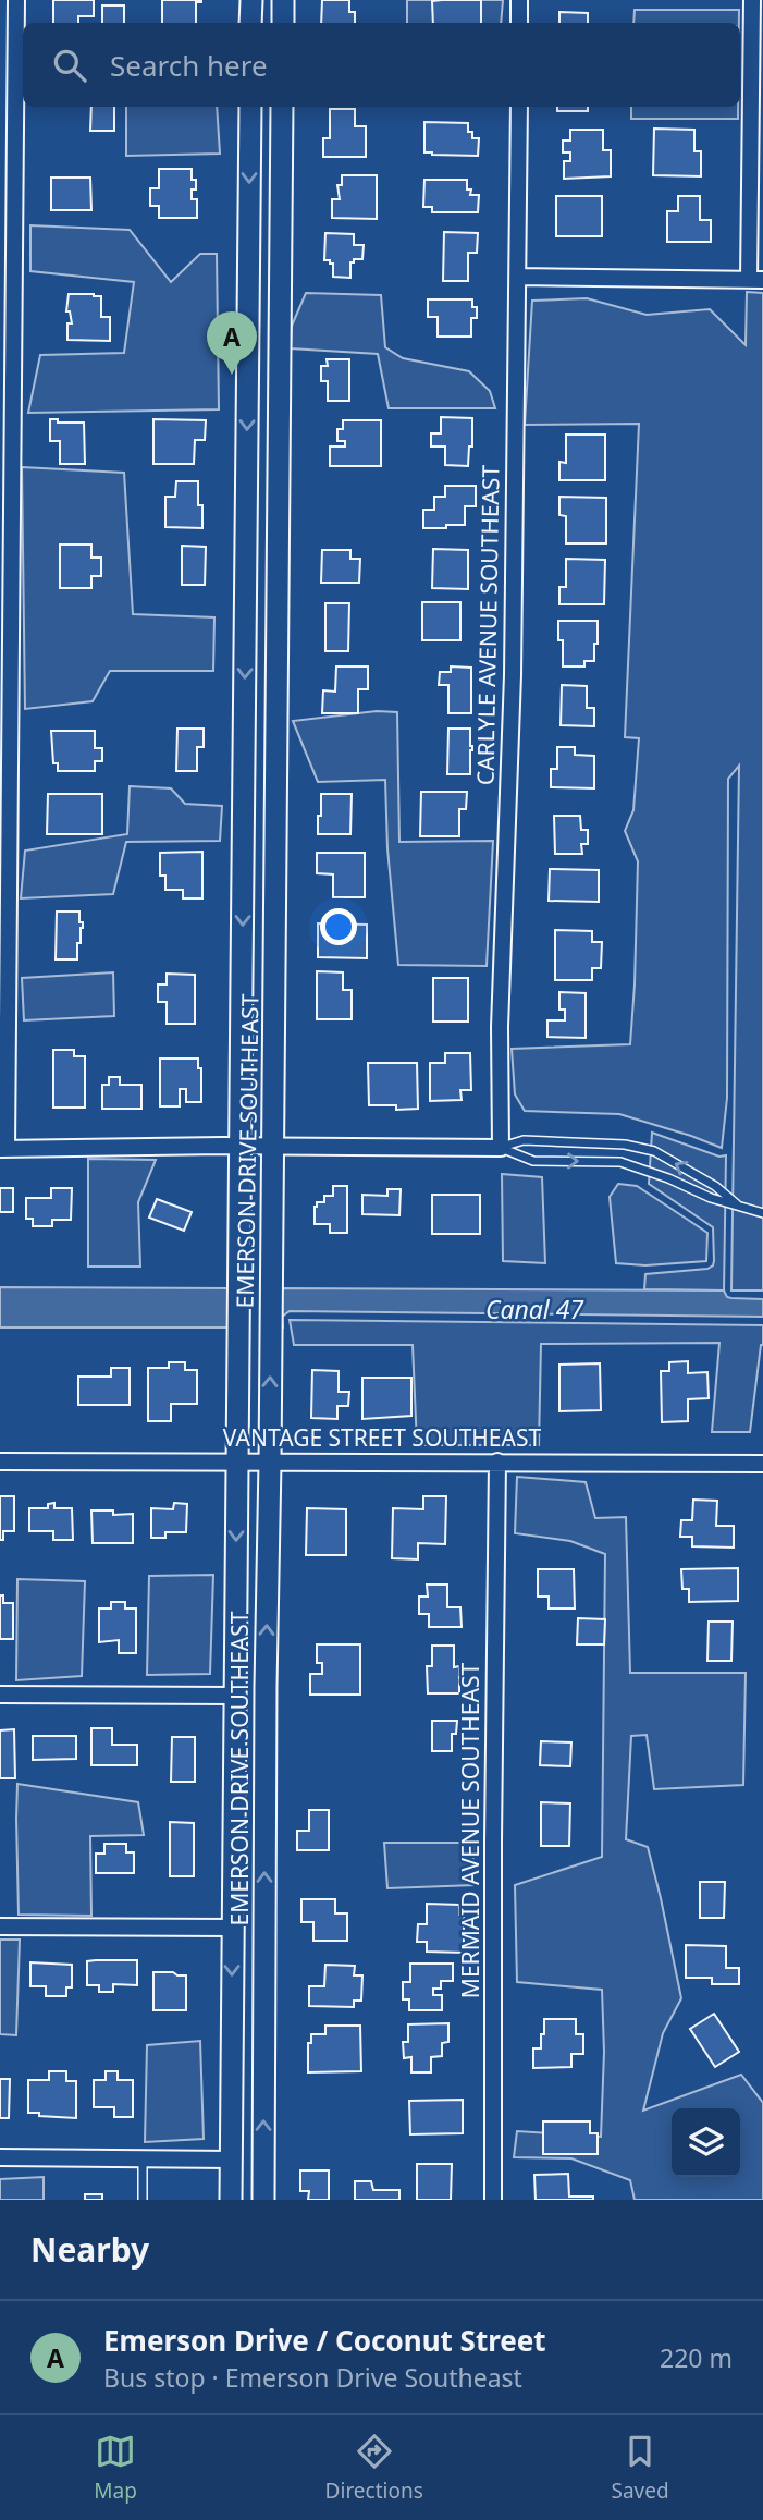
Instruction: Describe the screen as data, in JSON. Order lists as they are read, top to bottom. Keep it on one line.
{"streets":{"street":["CARLYLE AVENUE SOUTHEAST","EMERSON DRIVE SOUTHEAST","VANTAGE STREET SOUTHEAST","MERMAID AVENUE SOUTHEAST"]},"crossings":[["EMERSON DRIVE SOUTHEAST","VANTAGE STREET SOUTHEAST"],["VANTAGE STREET SOUTHEAST","MERMAID AVENUE SOUTHEAST"]],"water":["Canal 47"],"page":{"search":"Search here","pins":"A","heading":"Nearby","list":[{"mark":"A","name":"Emerson Drive / Coconut Street","note":"Bus stop · Emerson Drive Southeast","value":"220 m"}],"nav":["Map","Directions","Saved"]}}
